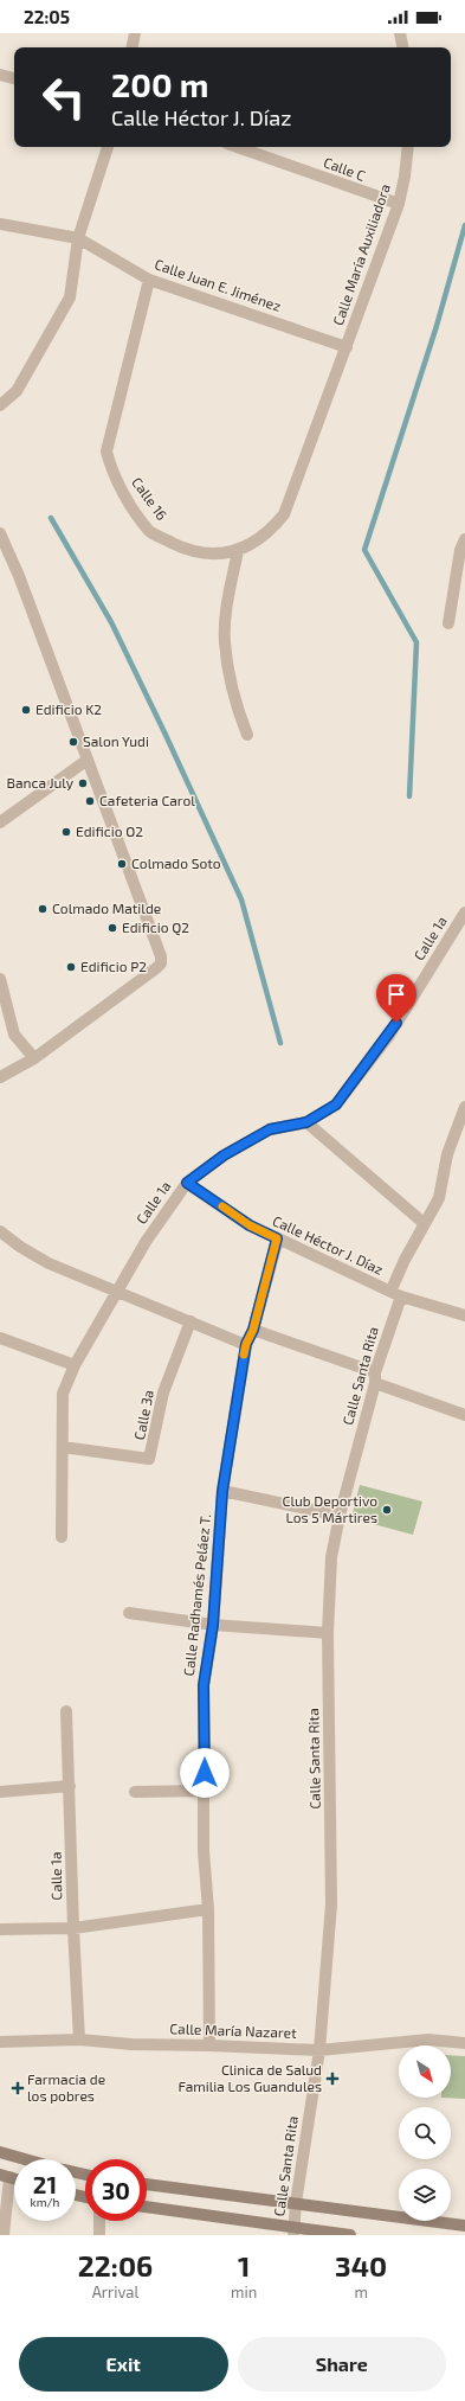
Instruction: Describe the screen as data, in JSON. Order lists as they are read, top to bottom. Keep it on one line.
{"streets":{"street":["Calle C","Calle María Auxiliadora","Calle Juan E. Jiménez","Calle 16","Calle 1a","Calle Héctor J. Díaz","Calle Santa Rita","Calle 3a","Calle Radhamés Peláez T.","Calle María Nazaret"]},"crossings":[["Calle C","Calle María Auxiliadora"],["Calle María Auxiliadora","Calle Juan E. Jiménez"],["Calle María Auxiliadora","Calle 16"],["Calle Juan E. Jiménez","Calle 16"],["Calle 1a","Calle Héctor J. Díaz"],["Calle 1a","Calle 3a"],["Calle 1a","Calle María Nazaret"],["Calle Héctor J. Díaz","Calle Santa Rita"],["Calle Héctor J. Díaz","Calle Radhamés Peláez T."],["Calle Santa Rita","Calle María Nazaret"],["Calle Radhamés Peláez T.","Calle María Nazaret"]],"places":{"other":["Edificio K2","Salon Yudi","Banca July","Cafeteria Carol","Edificio O2","Colmado Soto","Colmado Matilde","Edificio Q2","Edificio P2","Club Deportivo Los 5 Mártires"],"health":["Clinica de Salud Familia Los Guandules","Farmacia de los pobres"]},"north":"bottom right","page":{"status":"22:05","turn":["200 m","Calle Héctor J. Díaz"],"speed":"21 km/h","limit":"30","eta":["22:06","Arrival","1","min","340","m"],"buttons":["Exit","Share"]}}
